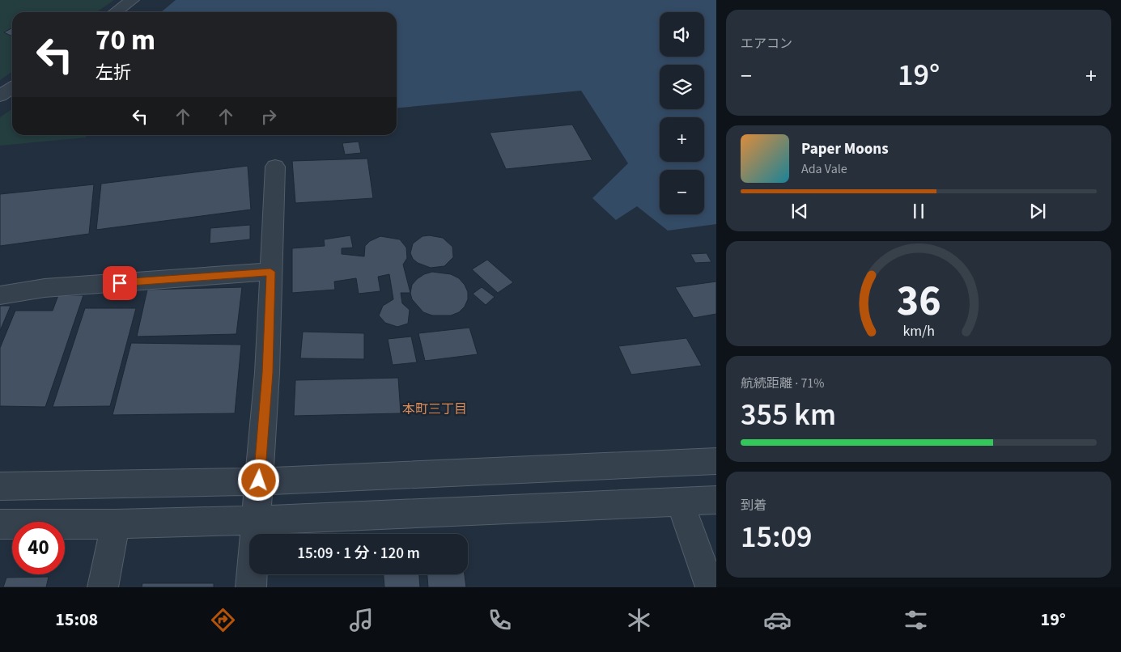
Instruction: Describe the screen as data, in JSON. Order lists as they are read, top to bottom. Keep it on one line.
{"districts":["本町三丁目"],"page":{"tile":["エアコン",["航続距離 · 71%","355 km"],["到着","15:09"]],"map_buttons":["+","−"],"turn":["70 m","左折"],"heat":["−","19°","+"],"song":["Paper Moons","Ada Vale"],"limit":"40","trip":"15:09 · 1 分 · 120 m","tabs":["15:08","19°"],"gauge":["36","km/h"]}}
